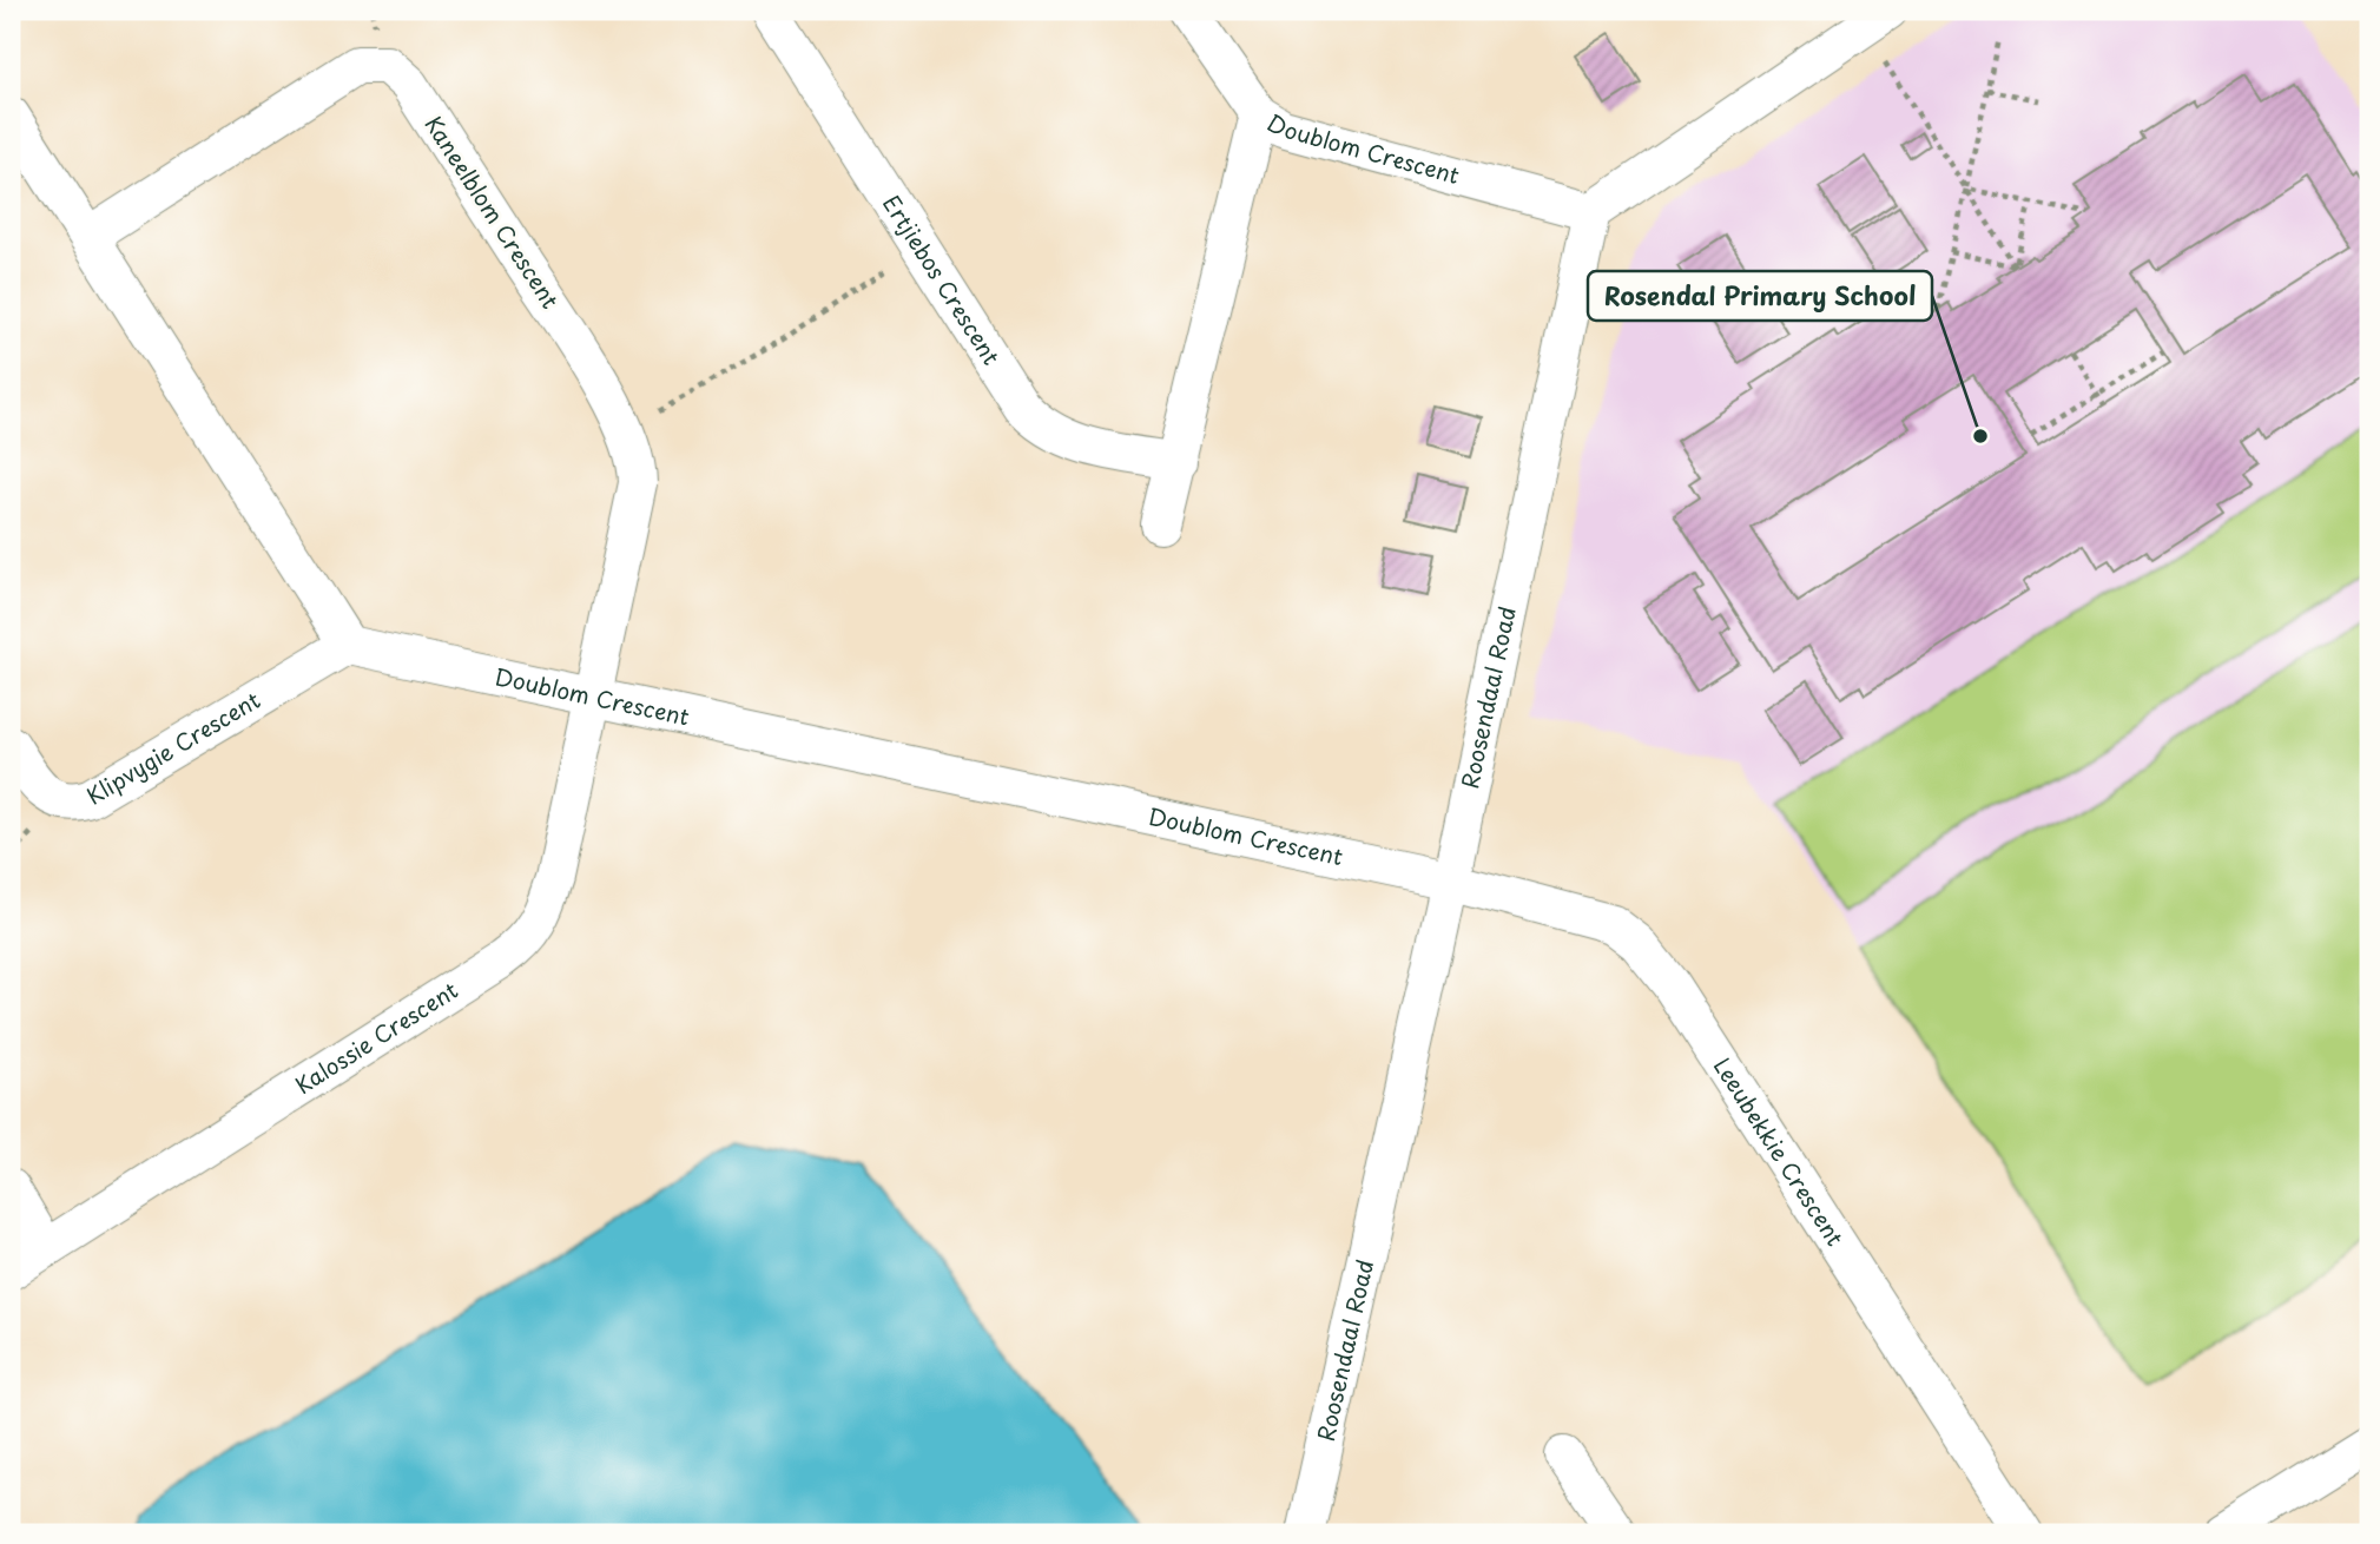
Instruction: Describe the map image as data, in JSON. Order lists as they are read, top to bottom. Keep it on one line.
{"streets":{"street":["Doublom Crescent","Kaneelblom Crescent","Ertjiebos Crescent","Roosendaal Road","Klipvygie Crescent","Kalossie Crescent","Leeubekkie Crescent"]},"crossings":[["Doublom Crescent","Kaneelblom Crescent"],["Doublom Crescent","Roosendaal Road"],["Doublom Crescent","Klipvygie Crescent"],["Doublom Crescent","Kalossie Crescent"],["Doublom Crescent","Leeubekkie Crescent"],["Kaneelblom Crescent","Kalossie Crescent"],["Roosendaal Road","Leeubekkie Crescent"]],"places":["Rosendal Primary School"]}
